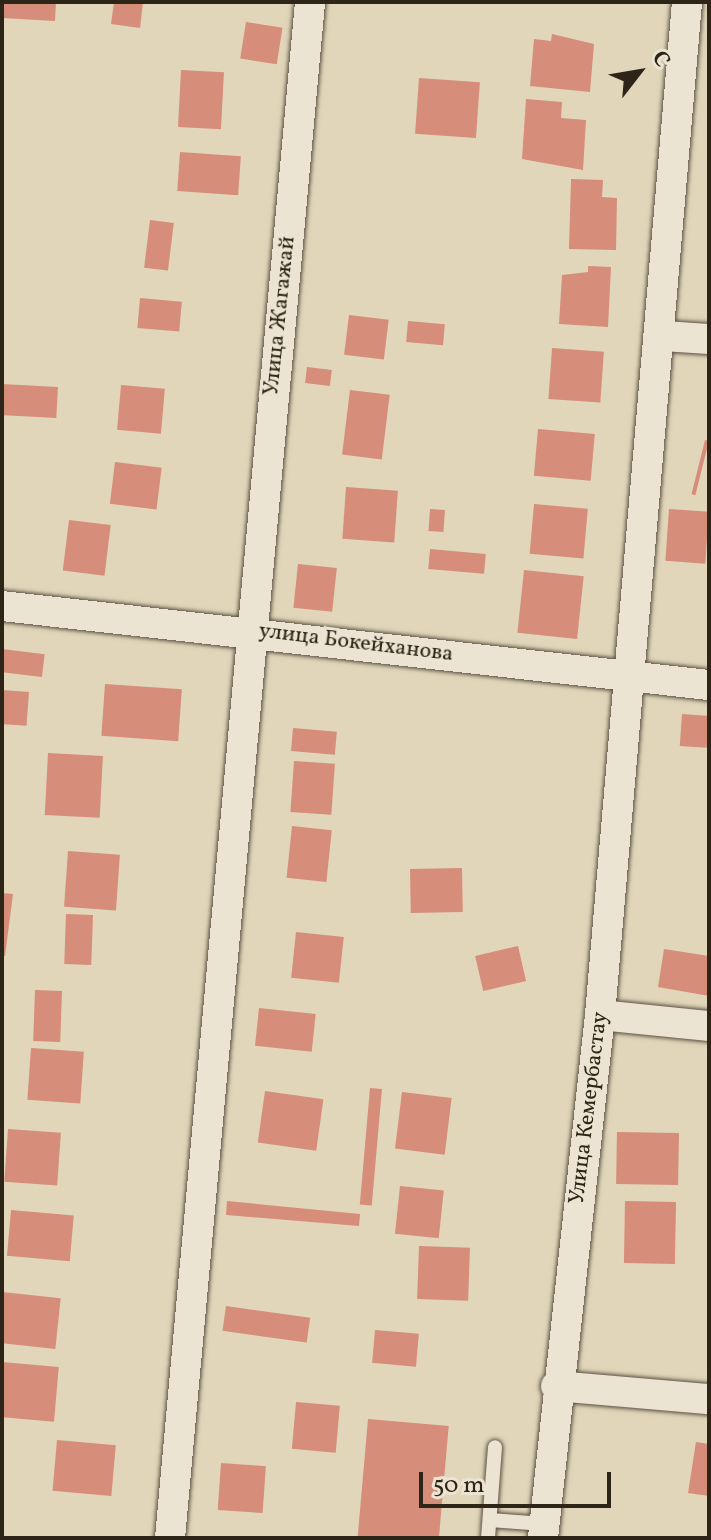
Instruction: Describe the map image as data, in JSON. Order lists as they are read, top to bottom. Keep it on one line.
{"streets":{"street":["Улица Жагажай","улица Бокейханова","Улица Кемербастау"]},"crossings":[["Улица Жагажай","улица Бокейханова"],["улица Бокейханова","Улица Кемербастау"]],"scale_bar":"50 m","north":"top right"}
